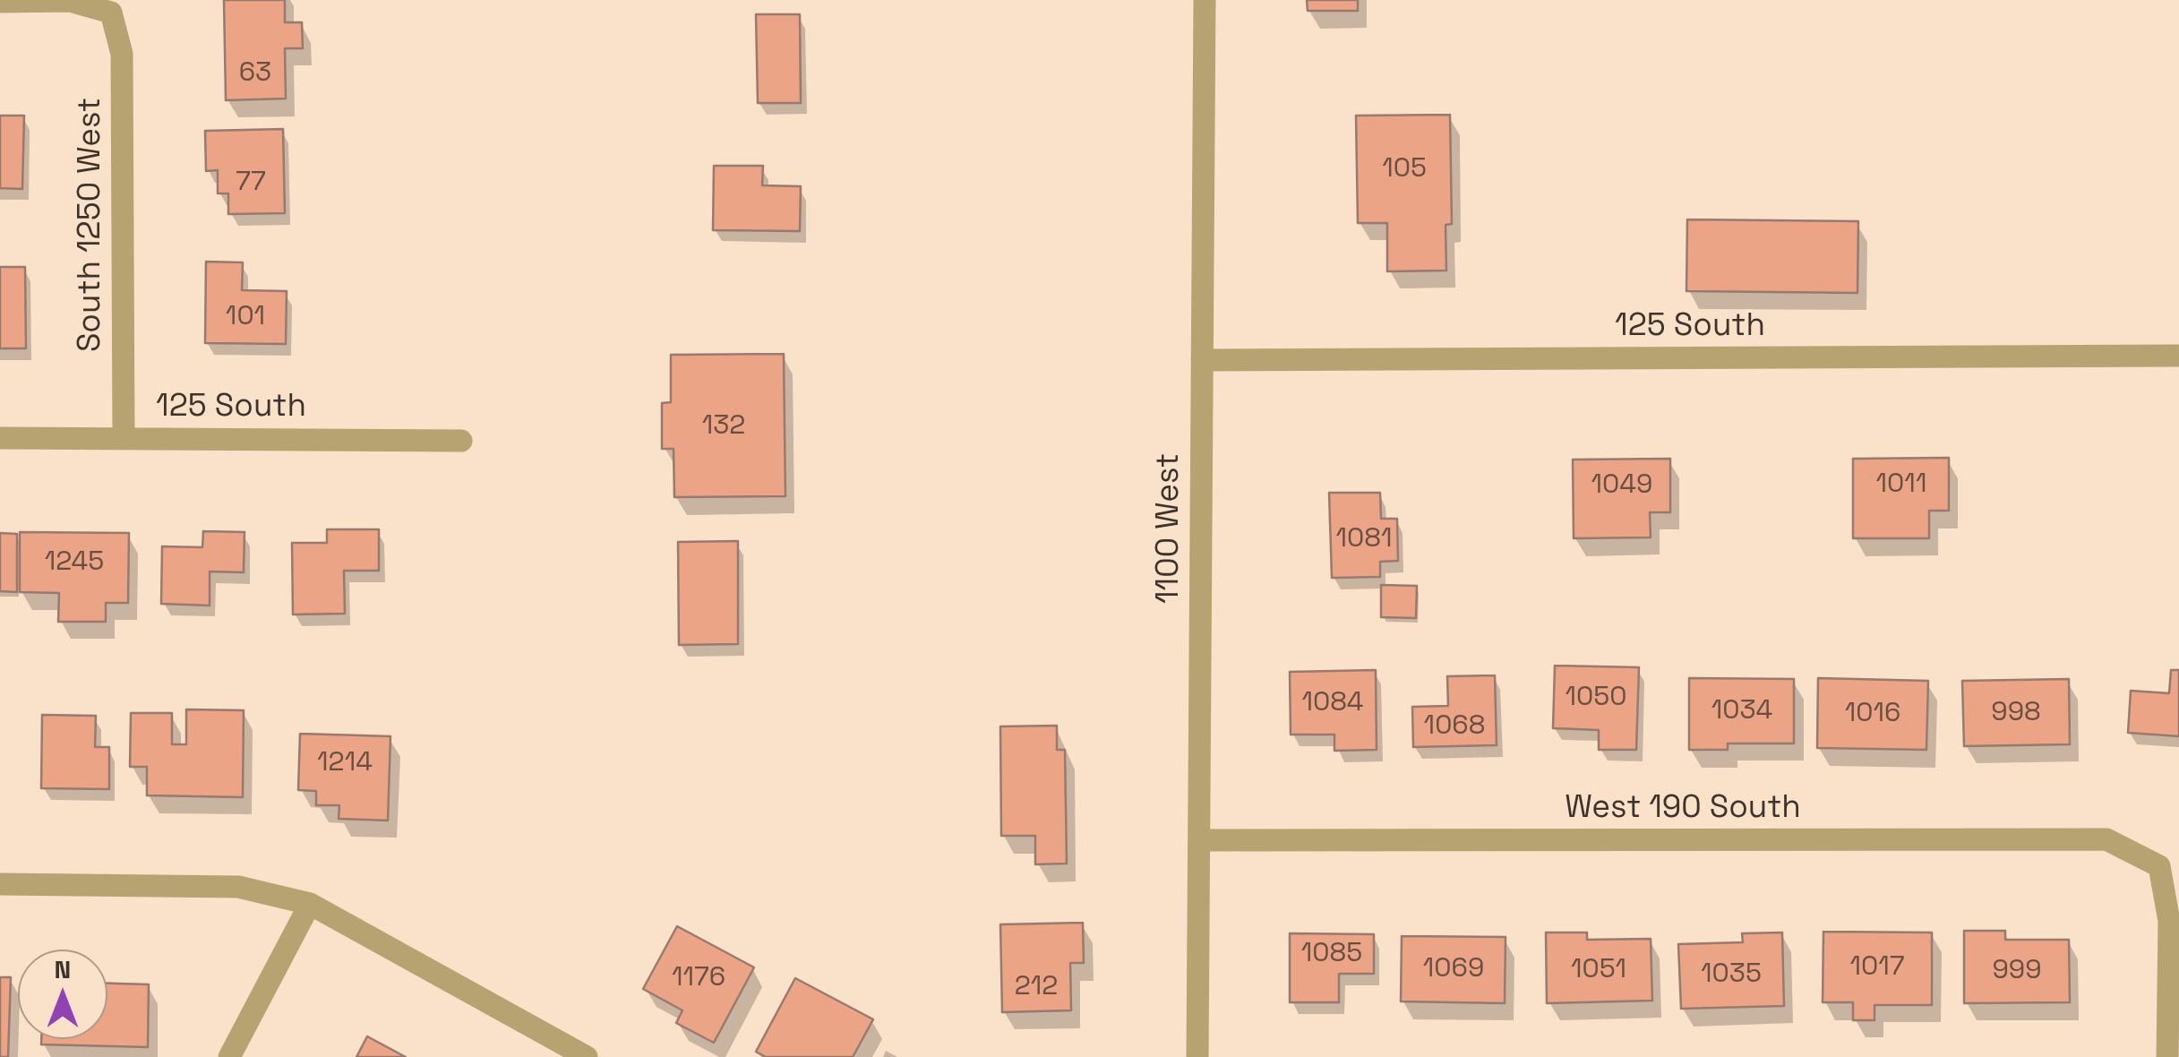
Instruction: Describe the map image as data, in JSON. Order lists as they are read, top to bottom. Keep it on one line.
{"streets":{"street":["South 1250 West","125 South","1100 West","West 190 South"]},"crossings":[["South 1250 West","125 South"],["125 South","1100 West"],["1100 West","West 190 South"]],"house_numbers":["63","105","77","101","132","1011","1049","1081","1245","1050","1084","1034","998","1016","1068","1214","1085","1017","1069","1051","999","1035","1176","212"],"north":"top"}
